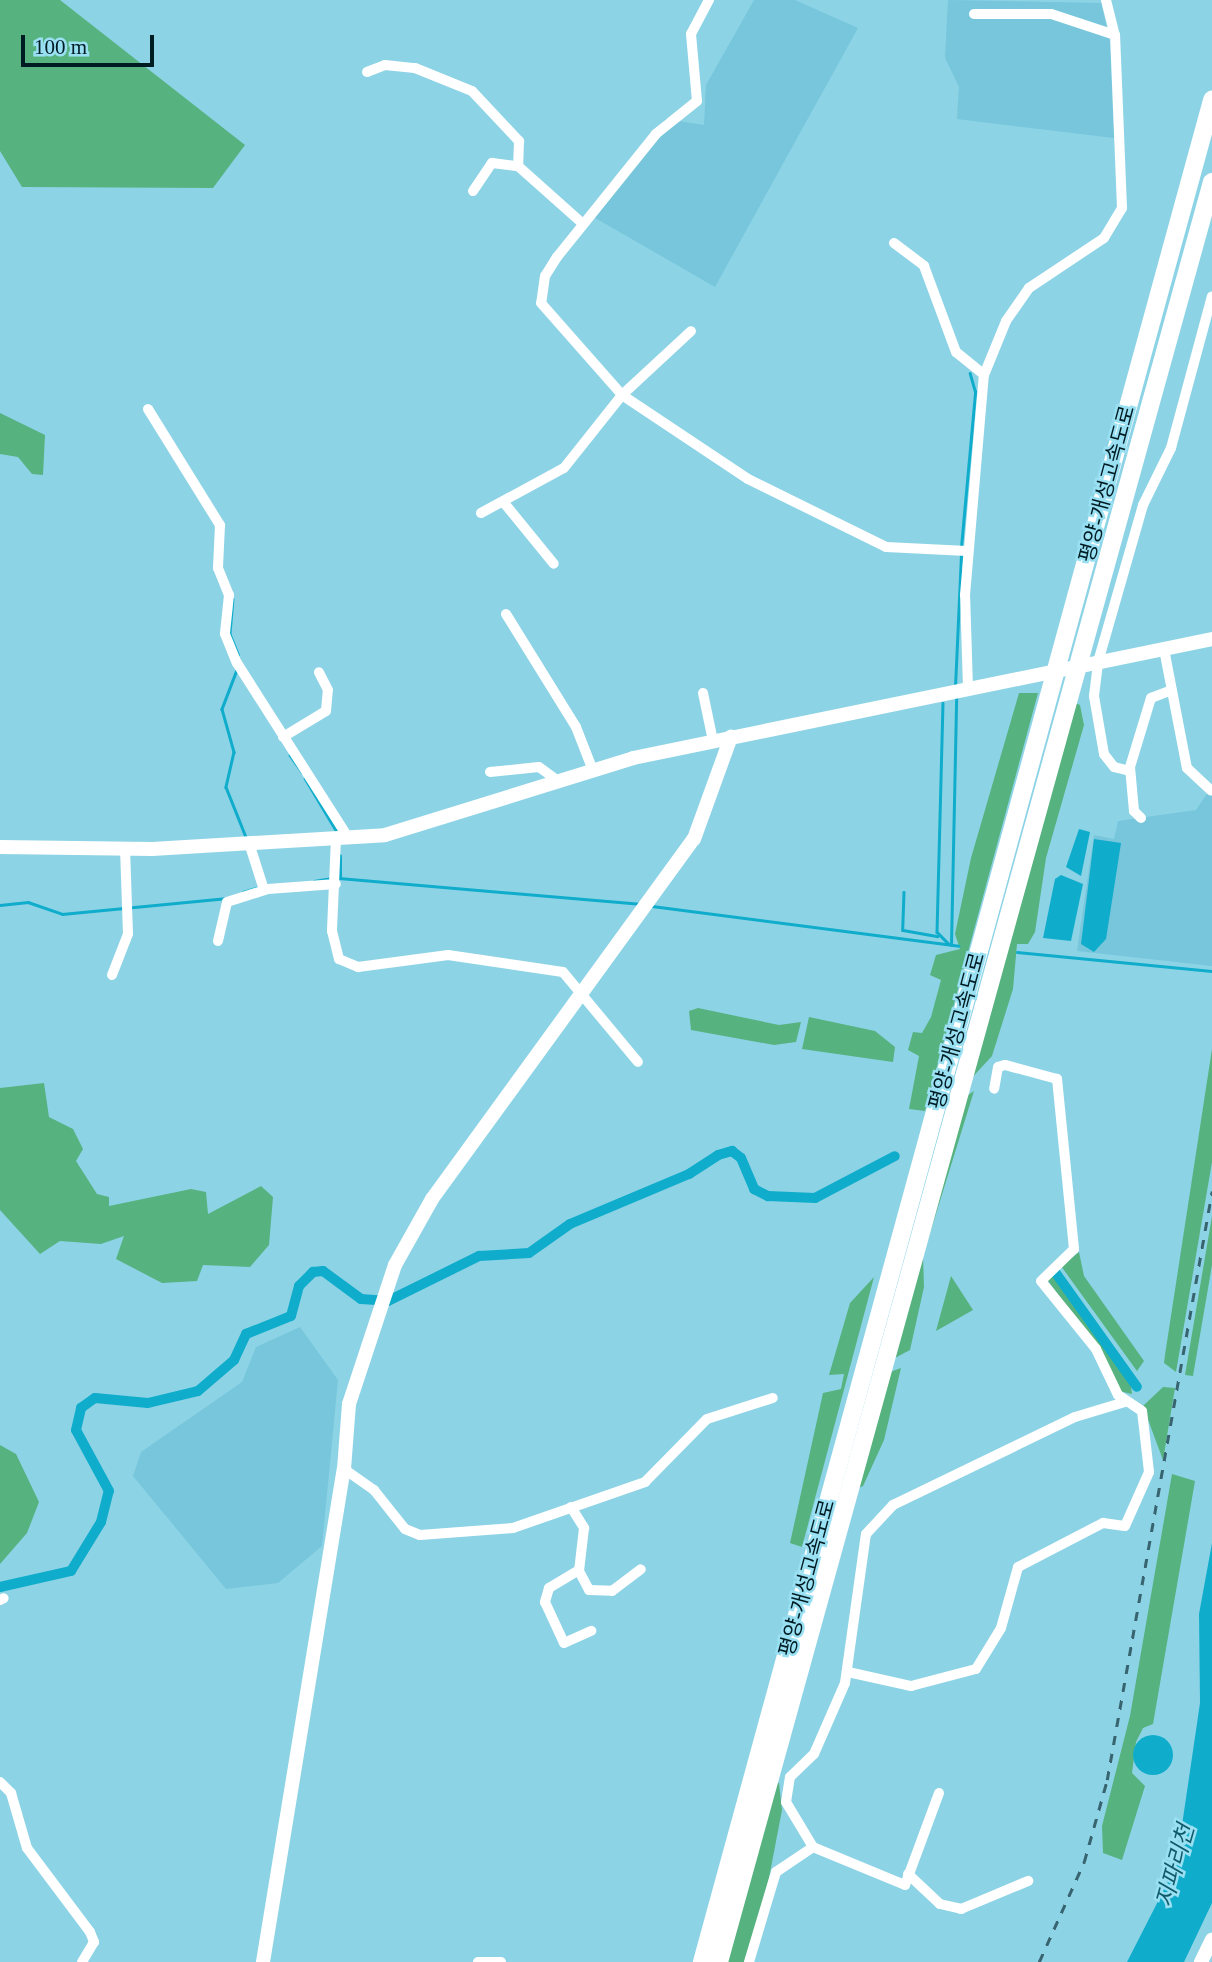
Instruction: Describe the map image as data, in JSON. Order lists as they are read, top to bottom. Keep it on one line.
{"streets":{"highway":["평양-개성고속도로"]},"water":["지파리천"],"scale_bar":"100 m"}
